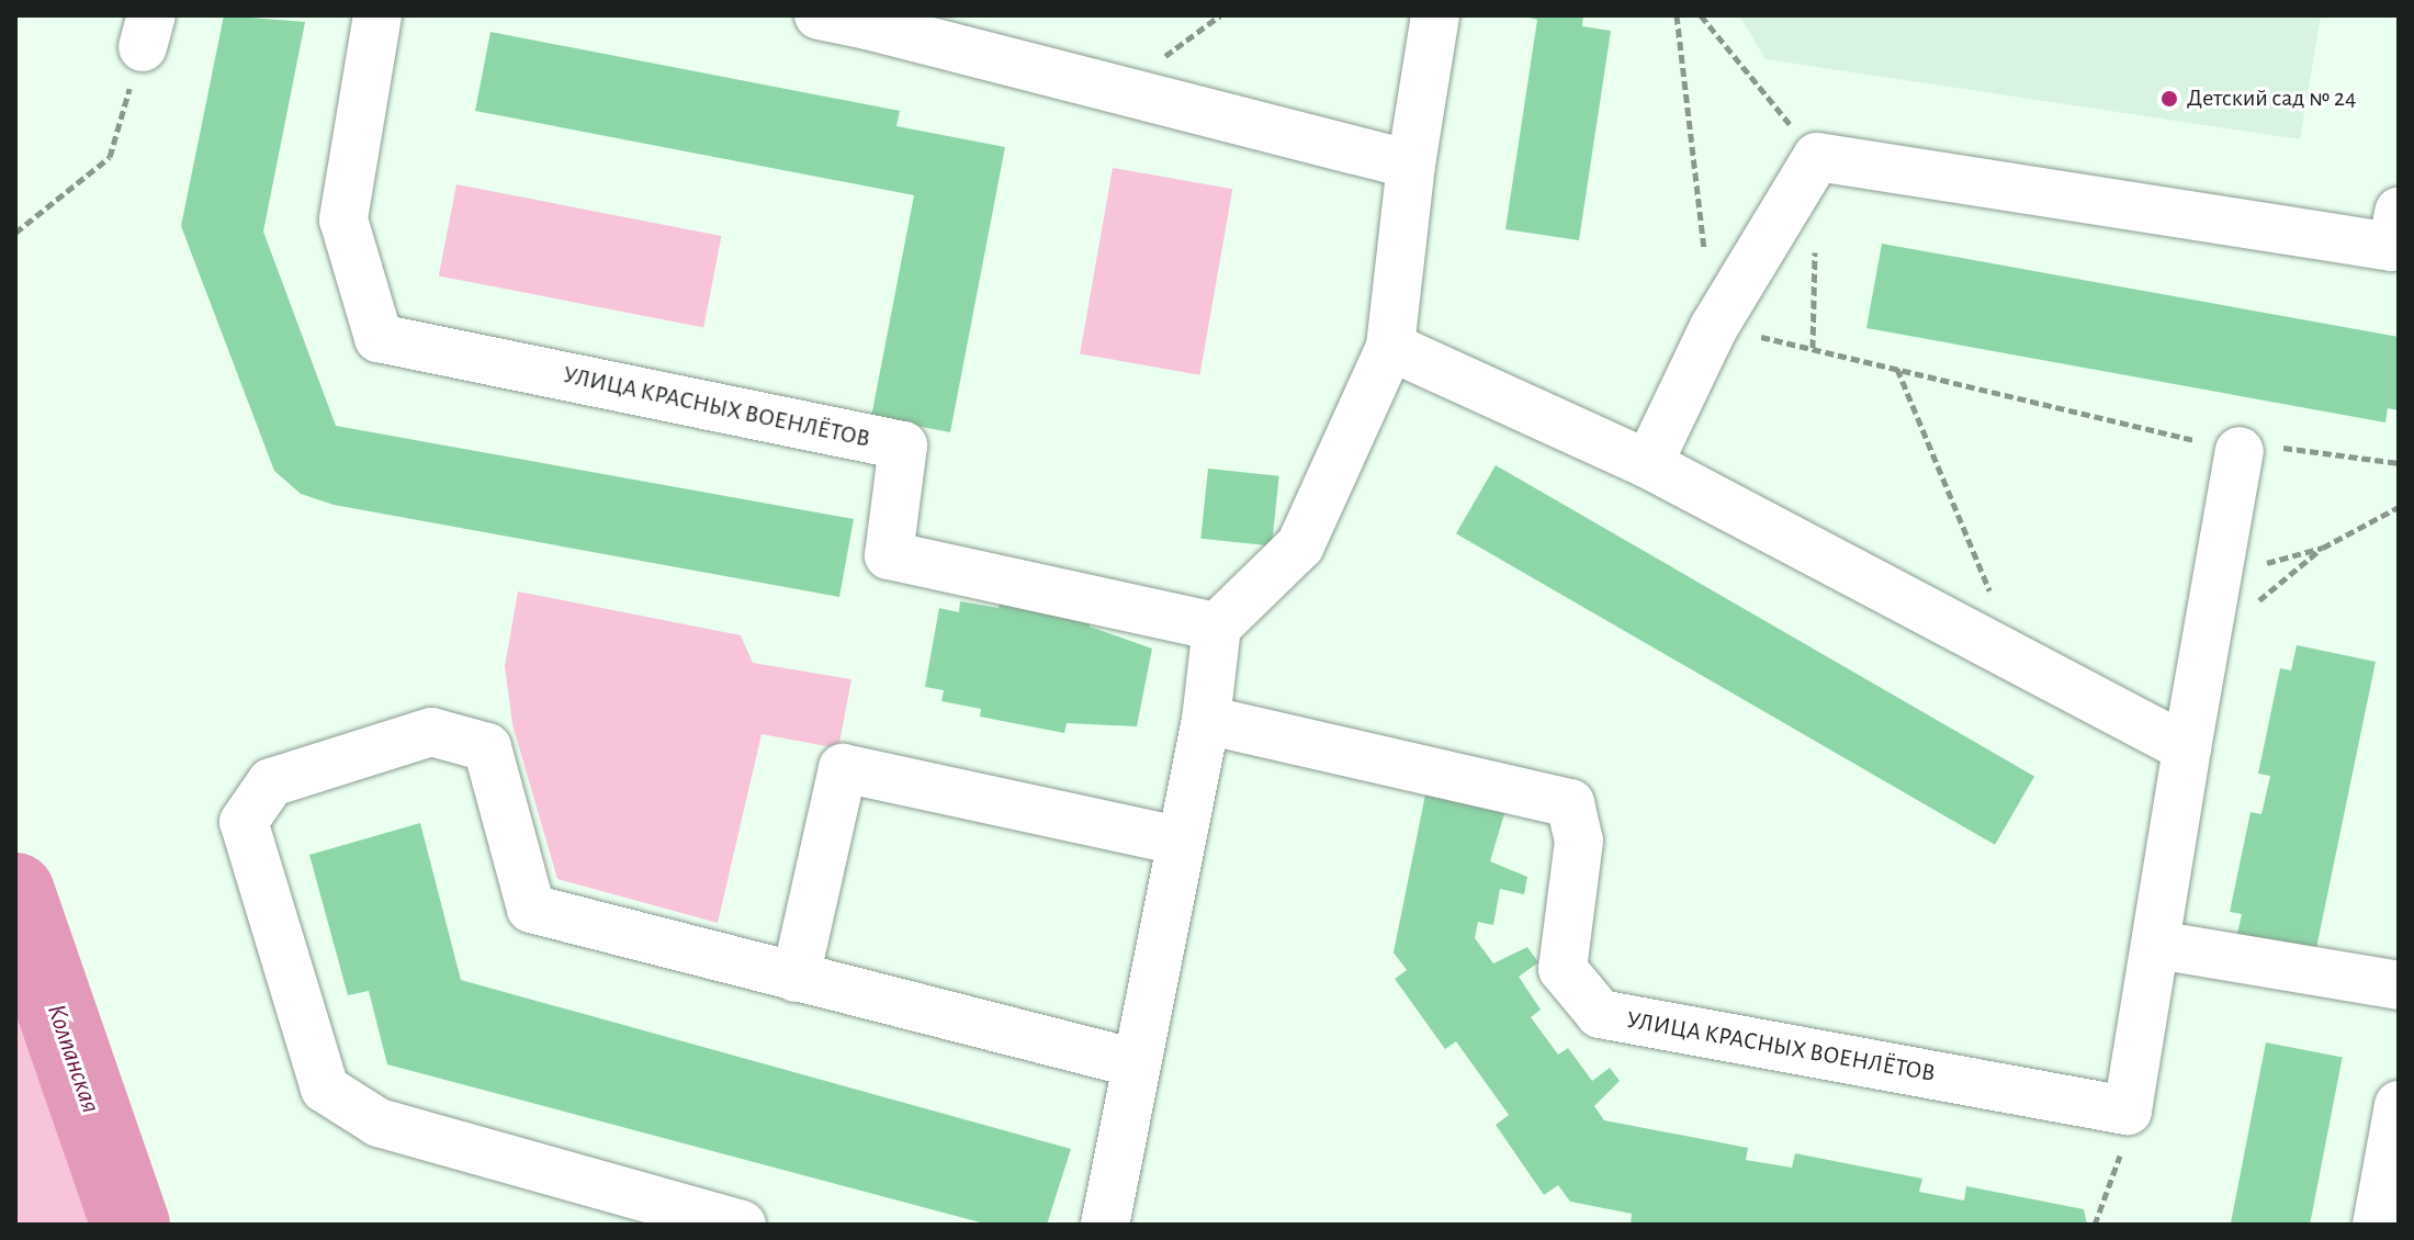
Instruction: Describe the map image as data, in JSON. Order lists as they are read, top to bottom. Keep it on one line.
{"streets":{"lane":["УЛИЦА КРАСНЫХ ВОЕНЛЁТОВ"]},"water":["Колпанская"],"places":["Детский сад № 24"]}
